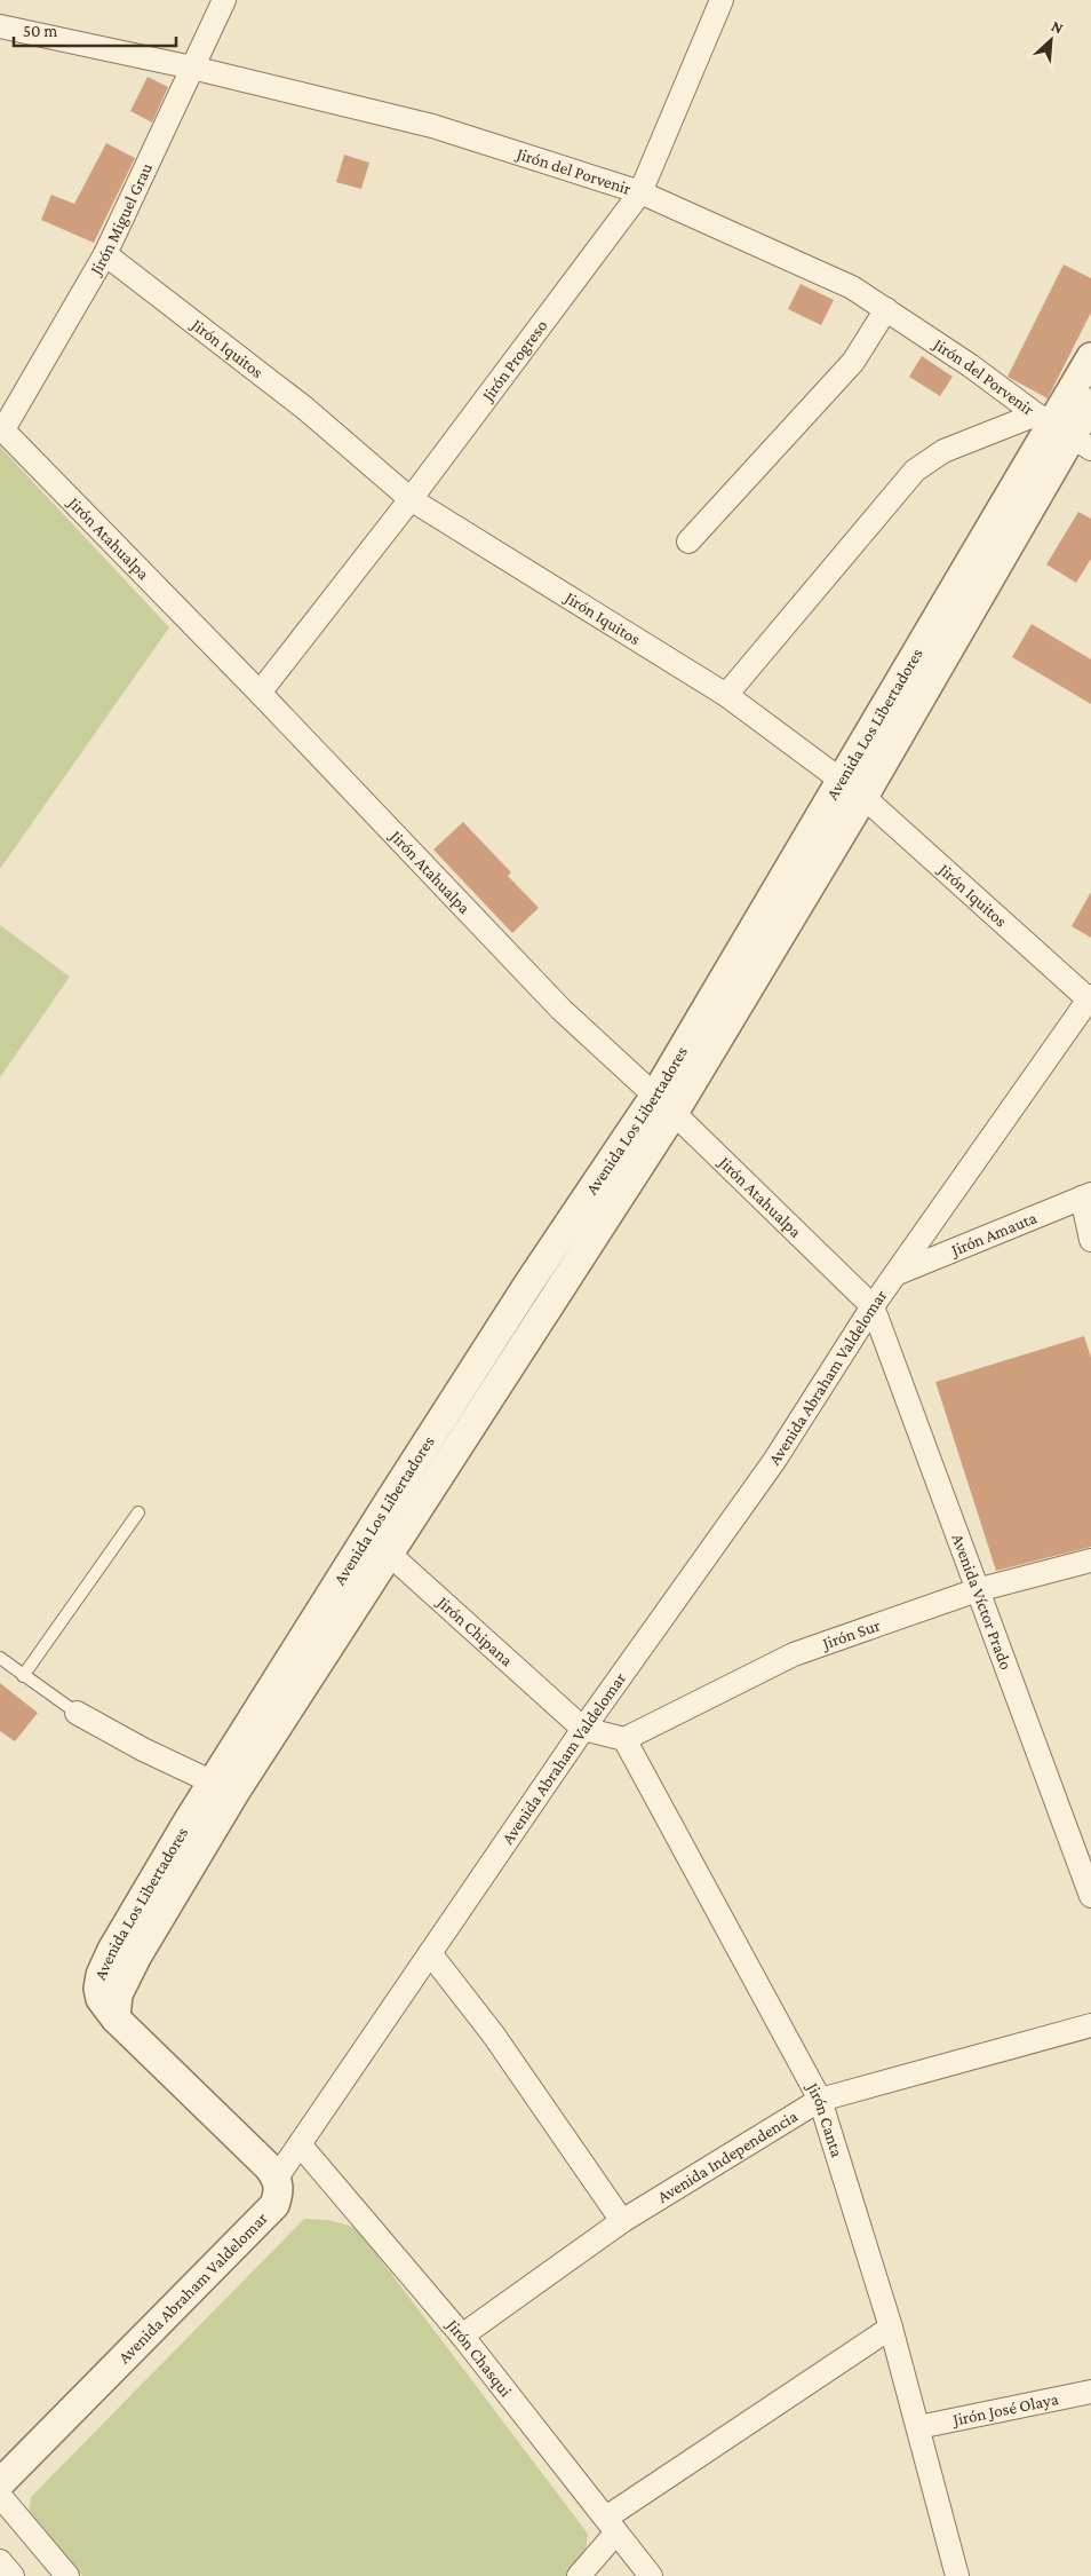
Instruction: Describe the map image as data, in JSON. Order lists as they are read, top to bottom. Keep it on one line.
{"streets":{"street":["Jirón del Porvenir","Jirón Miguel Grau","Jirón Iquitos","Jirón Progreso","Jirón Atahualpa","Avenida Los Libertadores","Jirón Amauta","Avenida Abraham Valdelomar","Avenida Víctor Prado","Jirón Chipana","Jirón Sur","Jirón Canta","Avenida Independencia","Jirón Chasqui","Jirón José Olaya"]},"crossings":[["Jirón del Porvenir","Jirón Miguel Grau"],["Jirón del Porvenir","Jirón Progreso"],["Jirón del Porvenir","Avenida Los Libertadores"],["Jirón Miguel Grau","Jirón Iquitos"],["Jirón Miguel Grau","Jirón Atahualpa"],["Jirón Iquitos","Jirón Progreso"],["Jirón Iquitos","Avenida Los Libertadores"],["Jirón Iquitos","Avenida Abraham Valdelomar"],["Jirón Progreso","Jirón Atahualpa"],["Jirón Atahualpa","Avenida Los Libertadores"],["Jirón Atahualpa","Avenida Abraham Valdelomar"],["Jirón Atahualpa","Avenida Víctor Prado"],["Avenida Los Libertadores","Avenida Abraham Valdelomar"],["Avenida Los Libertadores","Jirón Chipana"],["Jirón Amauta","Avenida Abraham Valdelomar"],["Avenida Abraham Valdelomar","Avenida Víctor Prado"],["Avenida Abraham Valdelomar","Jirón Chipana"],["Avenida Abraham Valdelomar","Jirón Chasqui"],["Avenida Víctor Prado","Jirón Sur"],["Jirón Sur","Jirón Canta"],["Jirón Canta","Avenida Independencia"],["Jirón Canta","Jirón José Olaya"],["Avenida Independencia","Jirón Chasqui"]],"scale_bar":"50 m","north":"top right"}
